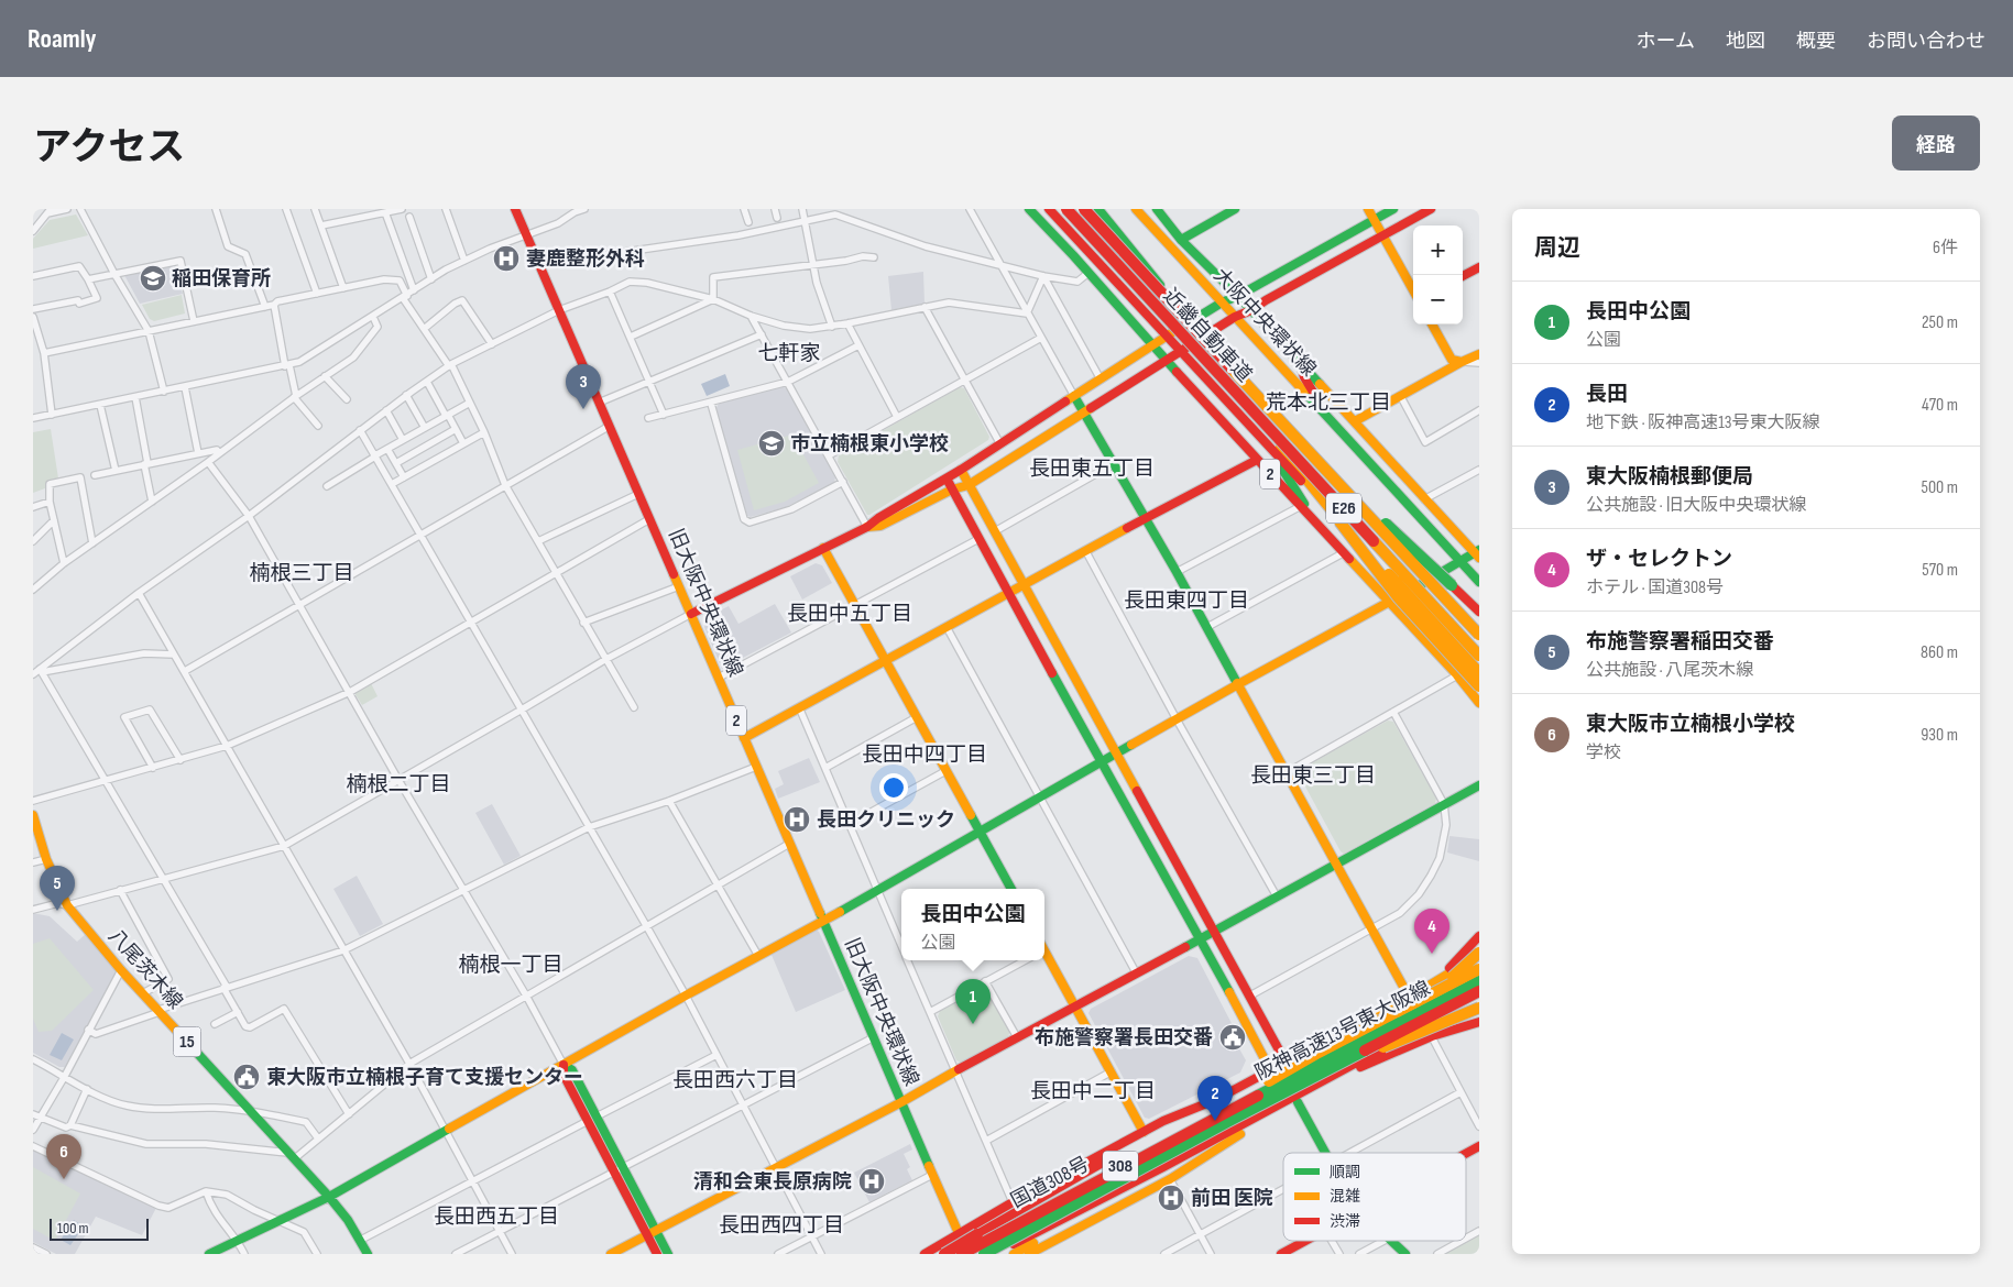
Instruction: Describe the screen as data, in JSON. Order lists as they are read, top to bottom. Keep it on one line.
{"streets":{"main road":["大阪中央環状線","近畿自動車道","2","E26","旧大阪中央環状線","八尾茨木線","阪神高速13号東大阪線","15","308","国道308号"]},"crossings":[["旧大阪中央環状線","阪神高速13号東大阪線"],["旧大阪中央環状線","308"],["旧大阪中央環状線","国道308号"],["阪神高速13号東大阪線","国道308号"],["308","国道308号"]],"districts":["七軒家","荒本北三丁目","長田東五丁目","楠根三丁目","長田東四丁目","長田中五丁目","長田中四丁目","長田東三丁目","楠根二丁目","楠根一丁目","長田西六丁目","長田中二丁目","長田西五丁目","長田西四丁目"],"places":{"hospital":["妻鹿整形外科","長田クリニック","清和会東長原病院","前田 医院"],"school or university":["稲田保育所","市立楠根東小学校"],"public building":["布施警察署長田交番","東大阪市立楠根子育て支援センター"]},"legend":["順調","混雑","渋滞"],"scale_bar":"100 m","page":{"header":"Roamly","nav":["ホーム","地図","概要","お問い合わせ"],"title":"アクセス","buttons":"経路","heading":["周辺","6件"],"map_buttons":["+","−"],"list":[{"mark":"1","name":"長田中公園","note":"公園","value":"250 m"},{"mark":"2","name":"長田","note":"地下鉄 · 阪神高速13号東大阪線","value":"470 m"},{"mark":"3","name":"東大阪楠根郵便局","note":"公共施設 · 旧大阪中央環状線","value":"500 m"},{"mark":"4","name":"ザ・セレクトン","note":"ホテル · 国道308号","value":"570 m"},{"mark":"5","name":"布施警察署稲田交番","note":"公共施設 · 八尾茨木線","value":"860 m"},{"mark":"6","name":"東大阪市立楠根小学校","note":"学校","value":"930 m"}],"pins":["3","5","4","1","2","6"],"popup":["長田中公園","公園"],"scale":"100 m"}}
